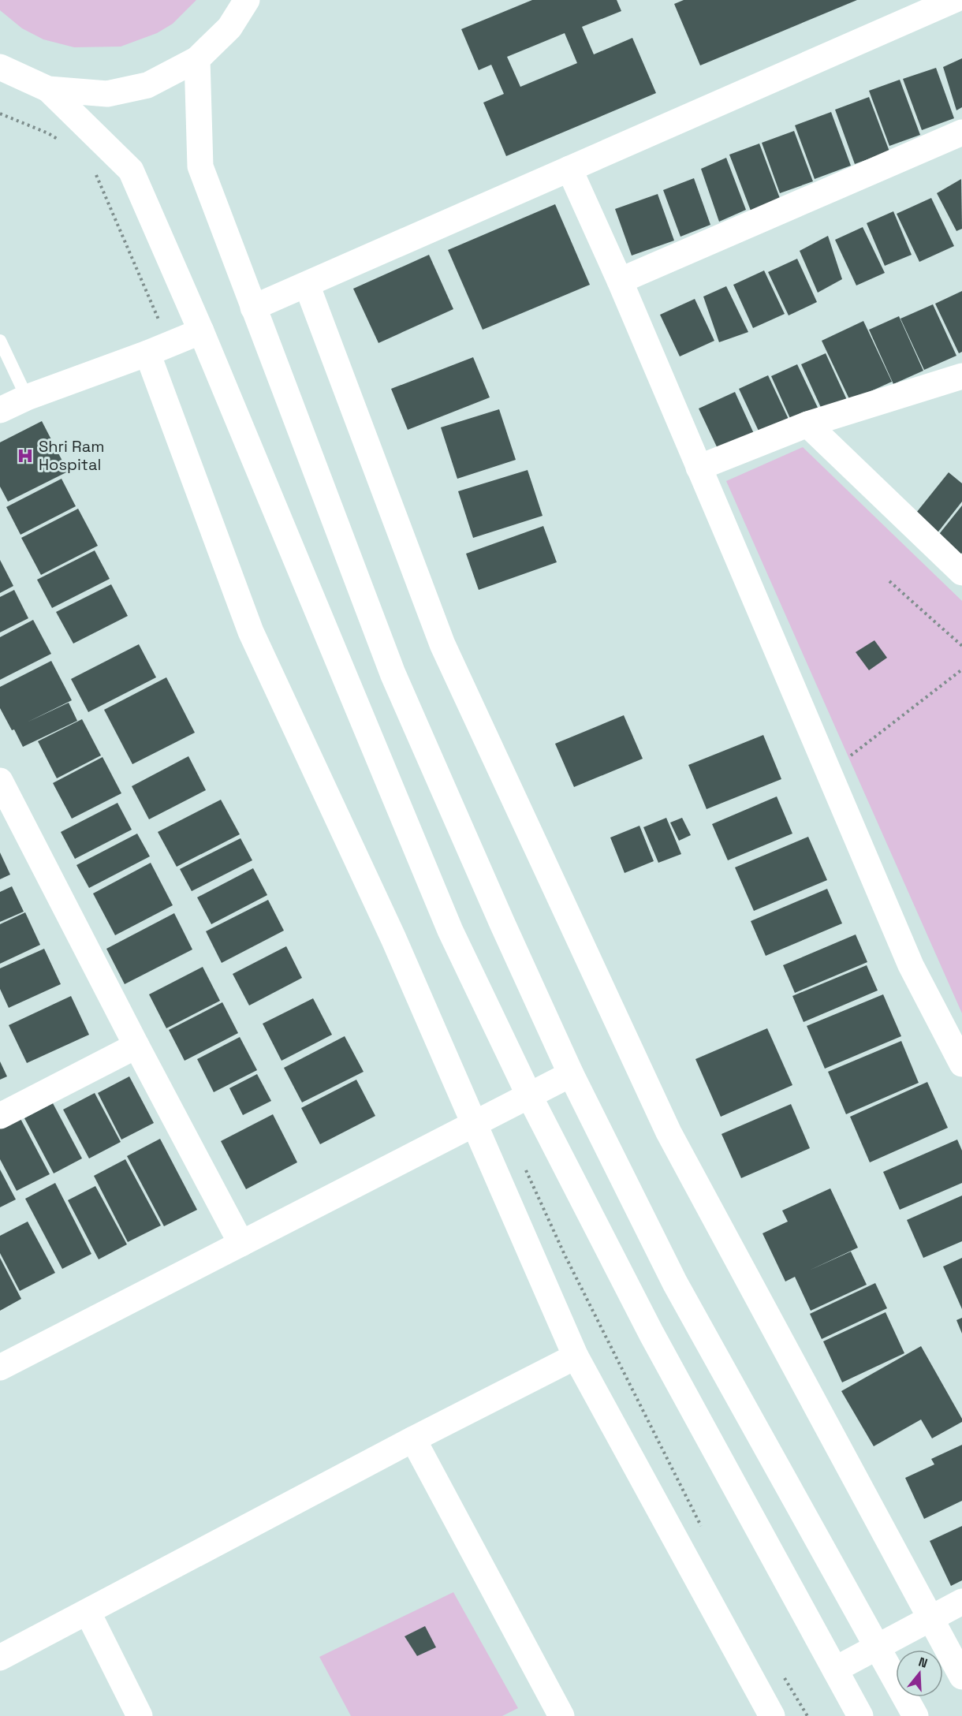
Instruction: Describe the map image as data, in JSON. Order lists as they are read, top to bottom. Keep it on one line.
{"places":{"hospital":["Shri Ram Hospital"]},"north":"top"}
